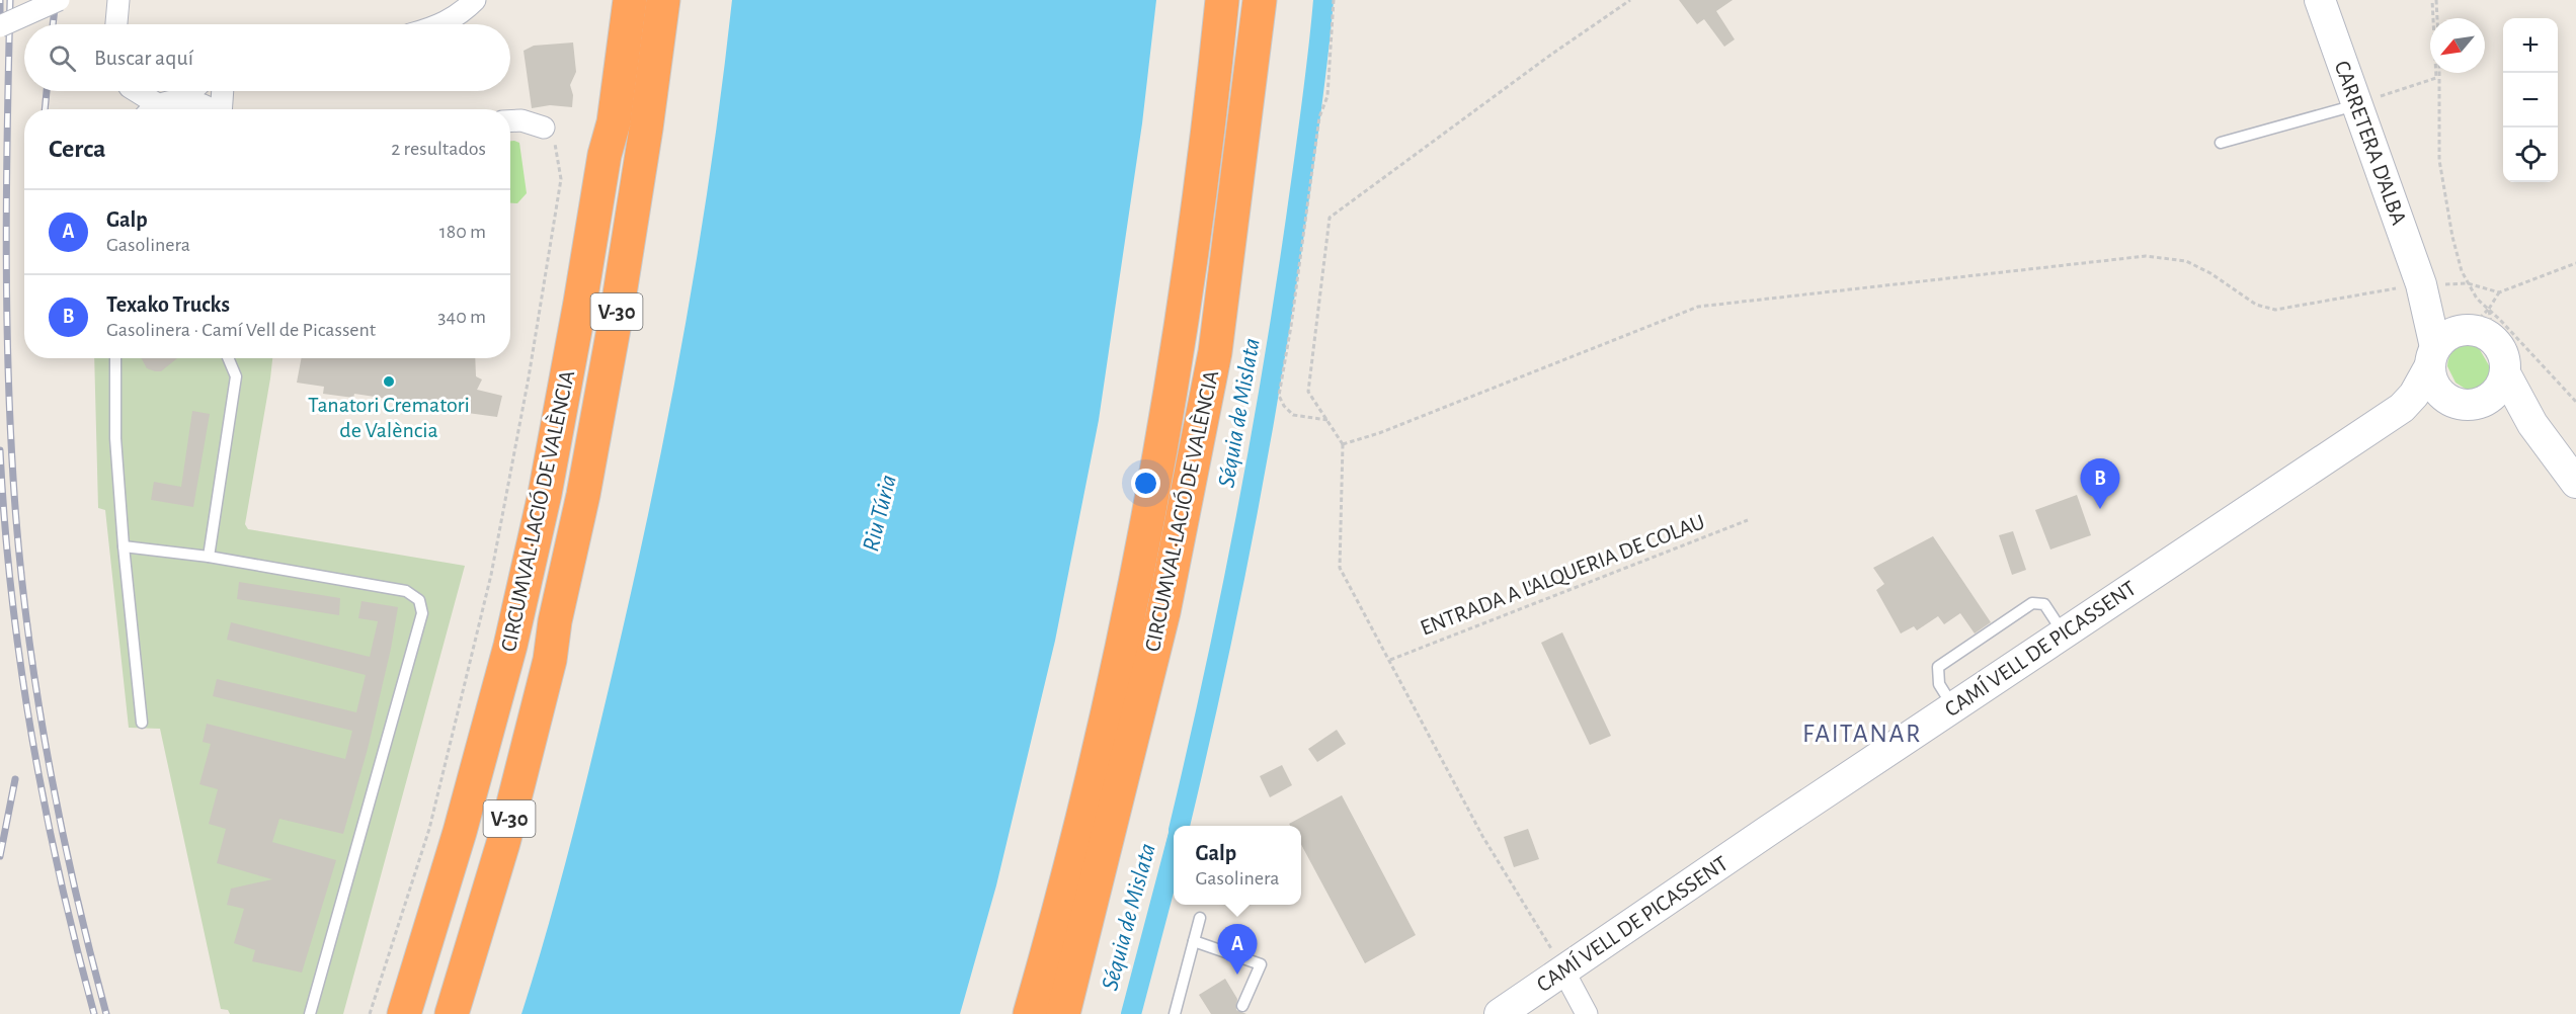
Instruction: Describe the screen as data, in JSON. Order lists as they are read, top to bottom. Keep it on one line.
{"streets":{"highway":["V-30","CIRCUMVAL·LACIÓ DE VALÈNCIA"],"street":["CARRETERA D'ALBA","CAMÍ VELL DE PICASSENT"],"path":["ENTRADA A L'ALQUERIA DE COLAU"]},"crossings":[["CARRETERA D'ALBA","CAMÍ VELL DE PICASSENT"]],"districts":["FAITANAR"],"water":["Séquia de Mislata","Riu Túria"],"places":["Tanatori Crematori de València"],"north":"bottom left","page":{"map_buttons":["+","−"],"search":"Buscar aquí","heading":["Cerca","2 resultados"],"list":[{"mark":"A","name":"Galp","note":"Gasolinera","value":"180 m"},{"mark":"B","name":"Texako Trucks","note":"Gasolinera · Camí Vell de Picassent","value":"340 m"}],"pins":["B","A"],"popup":["Galp","Gasolinera"]}}
